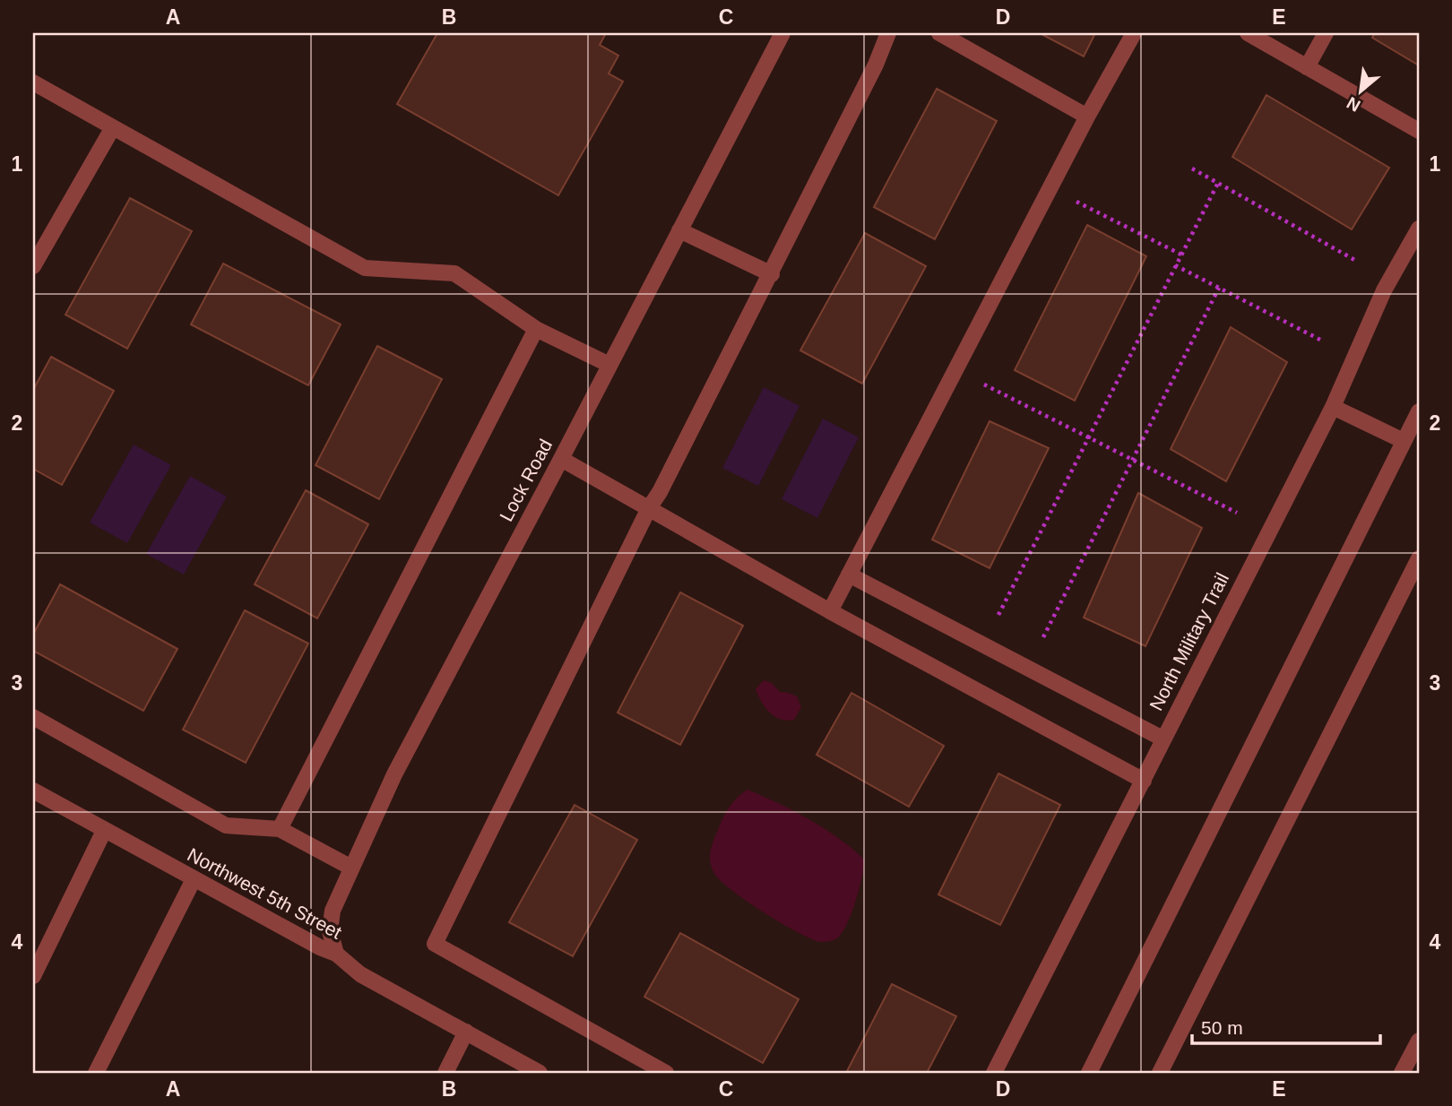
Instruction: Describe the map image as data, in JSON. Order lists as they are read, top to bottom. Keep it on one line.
{"streets":{"street":["Lock Road","North Military Trail","Northwest 5th Street"]},"crossings":[["Lock Road","Northwest 5th Street"]],"scale_bar":"50 m","north":"bottom left","grid":{"columns":["A","B","C","D","E"],"rows":["1","2","3","4"]}}
